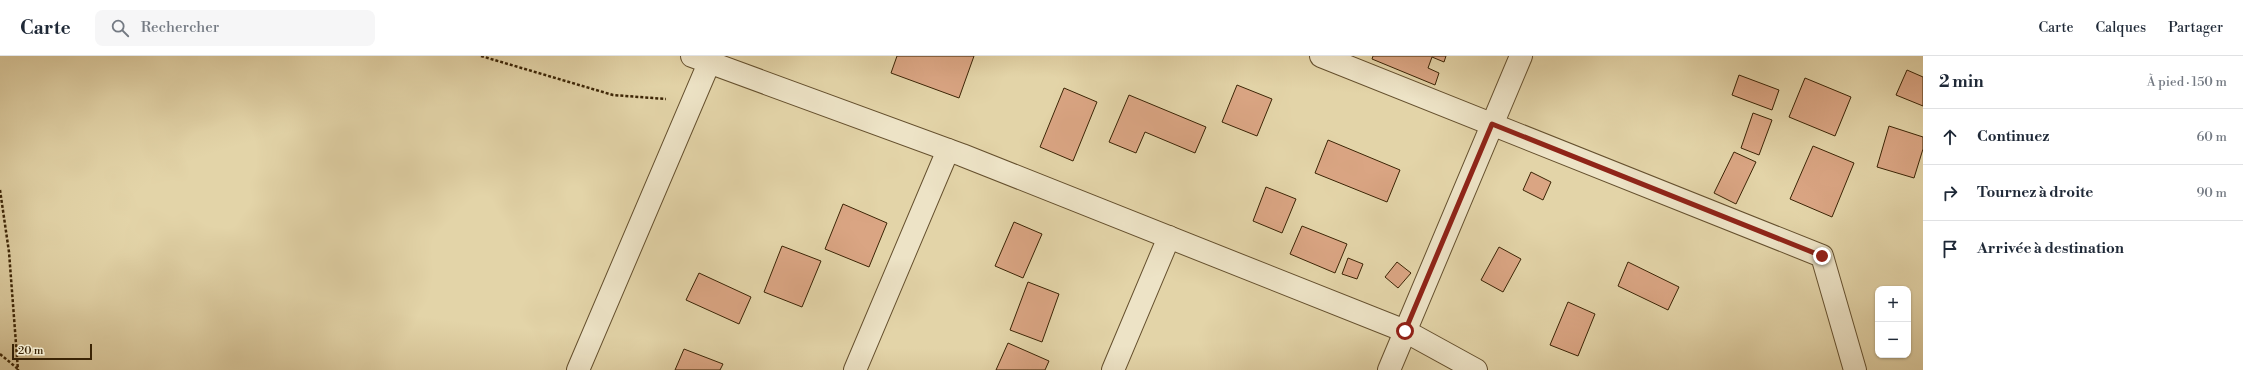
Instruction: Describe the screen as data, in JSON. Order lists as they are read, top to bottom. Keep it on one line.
{"scale_bar":"20 m","page":{"header":"Carte","search":"Rechercher","nav":["Carte","Calques","Partager"],"heading":["2 min","À pied · 150 m"],"list":[["Continuez","60 m"],["Tournez à droite","90 m"],"Arrivée à destination"],"map_buttons":["+","−"],"scale":"20 m"}}
